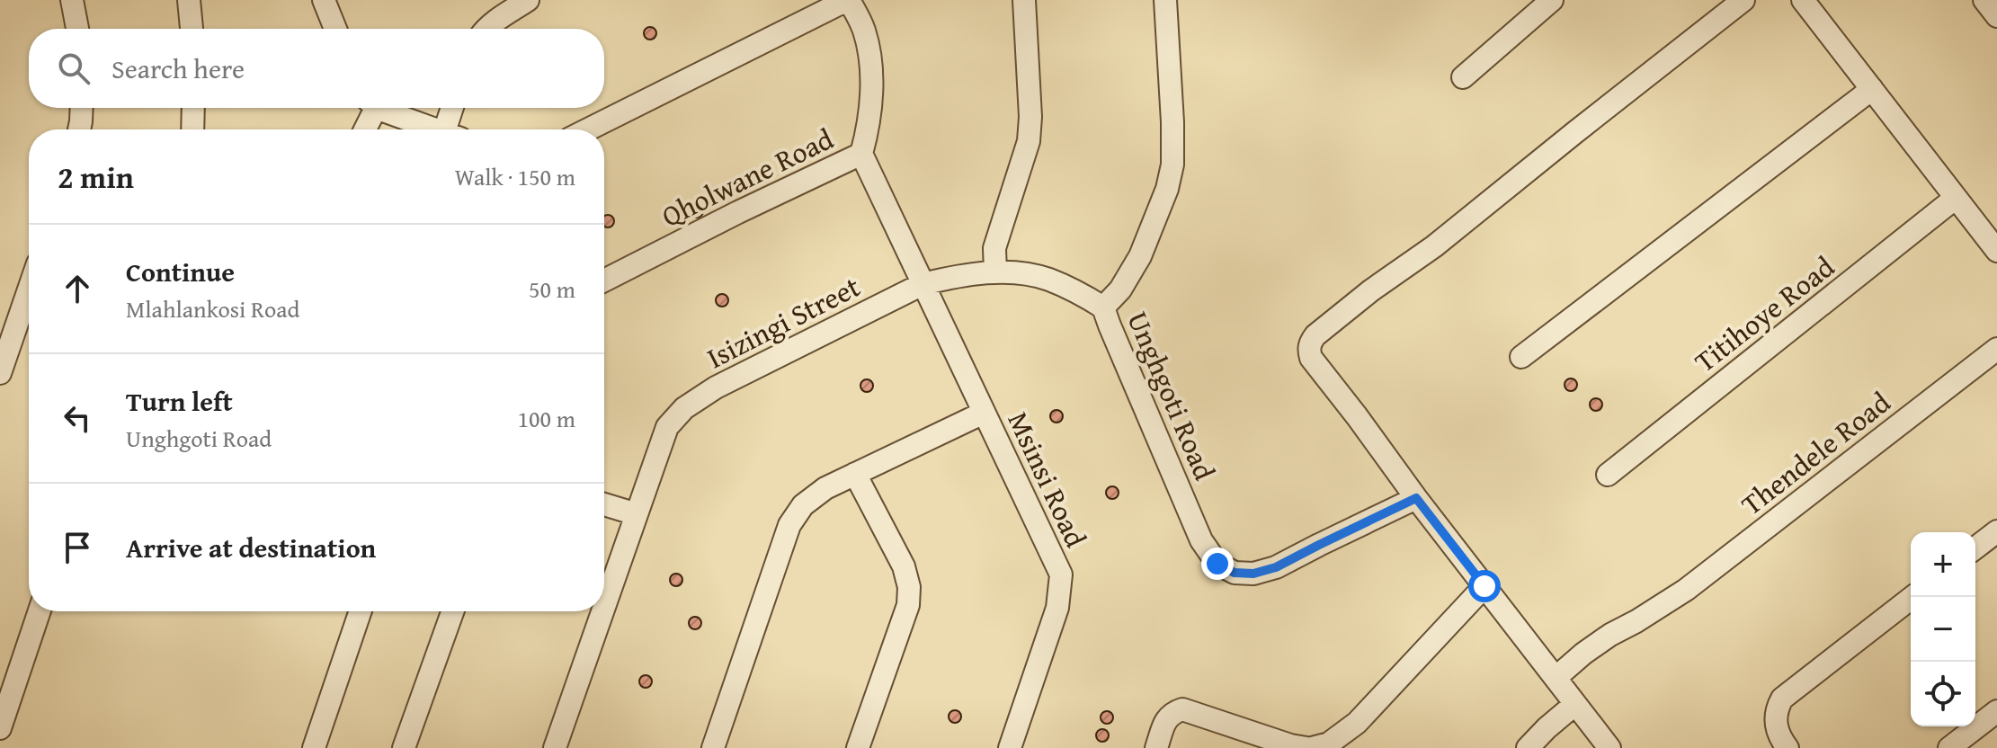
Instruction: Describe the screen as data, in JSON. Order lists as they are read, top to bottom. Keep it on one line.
{"streets":{"street":["Qholwane Road","Titihoye Road","Isizingi Street","Unghgoti Road","Thendele Road","Msinsi Road"]},"crossings":[["Qholwane Road","Msinsi Road"],["Isizingi Street","Unghgoti Road"],["Isizingi Street","Msinsi Road"]],"page":{"search":"Search here","heading":["2 min","Walk · 150 m"],"list":[["Continue","Mlahlankosi Road","50 m"],["Turn left","Unghgoti Road","100 m"],"Arrive at destination"],"map_buttons":["+","−"]}}
